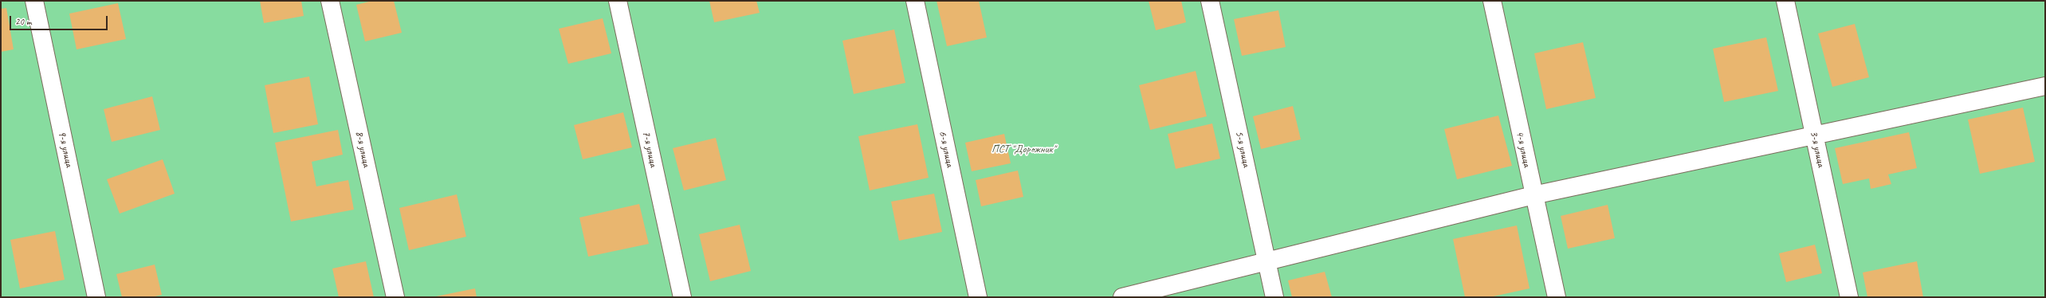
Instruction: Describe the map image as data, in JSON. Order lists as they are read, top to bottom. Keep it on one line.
{"streets":{"street":["9-я улица","8-я улица","7-я улица","6-я улица","5-я улица","4-я улица","3-я улица"]},"parks":["ПСТ \"Дорожник\""],"scale_bar":"20 m"}
